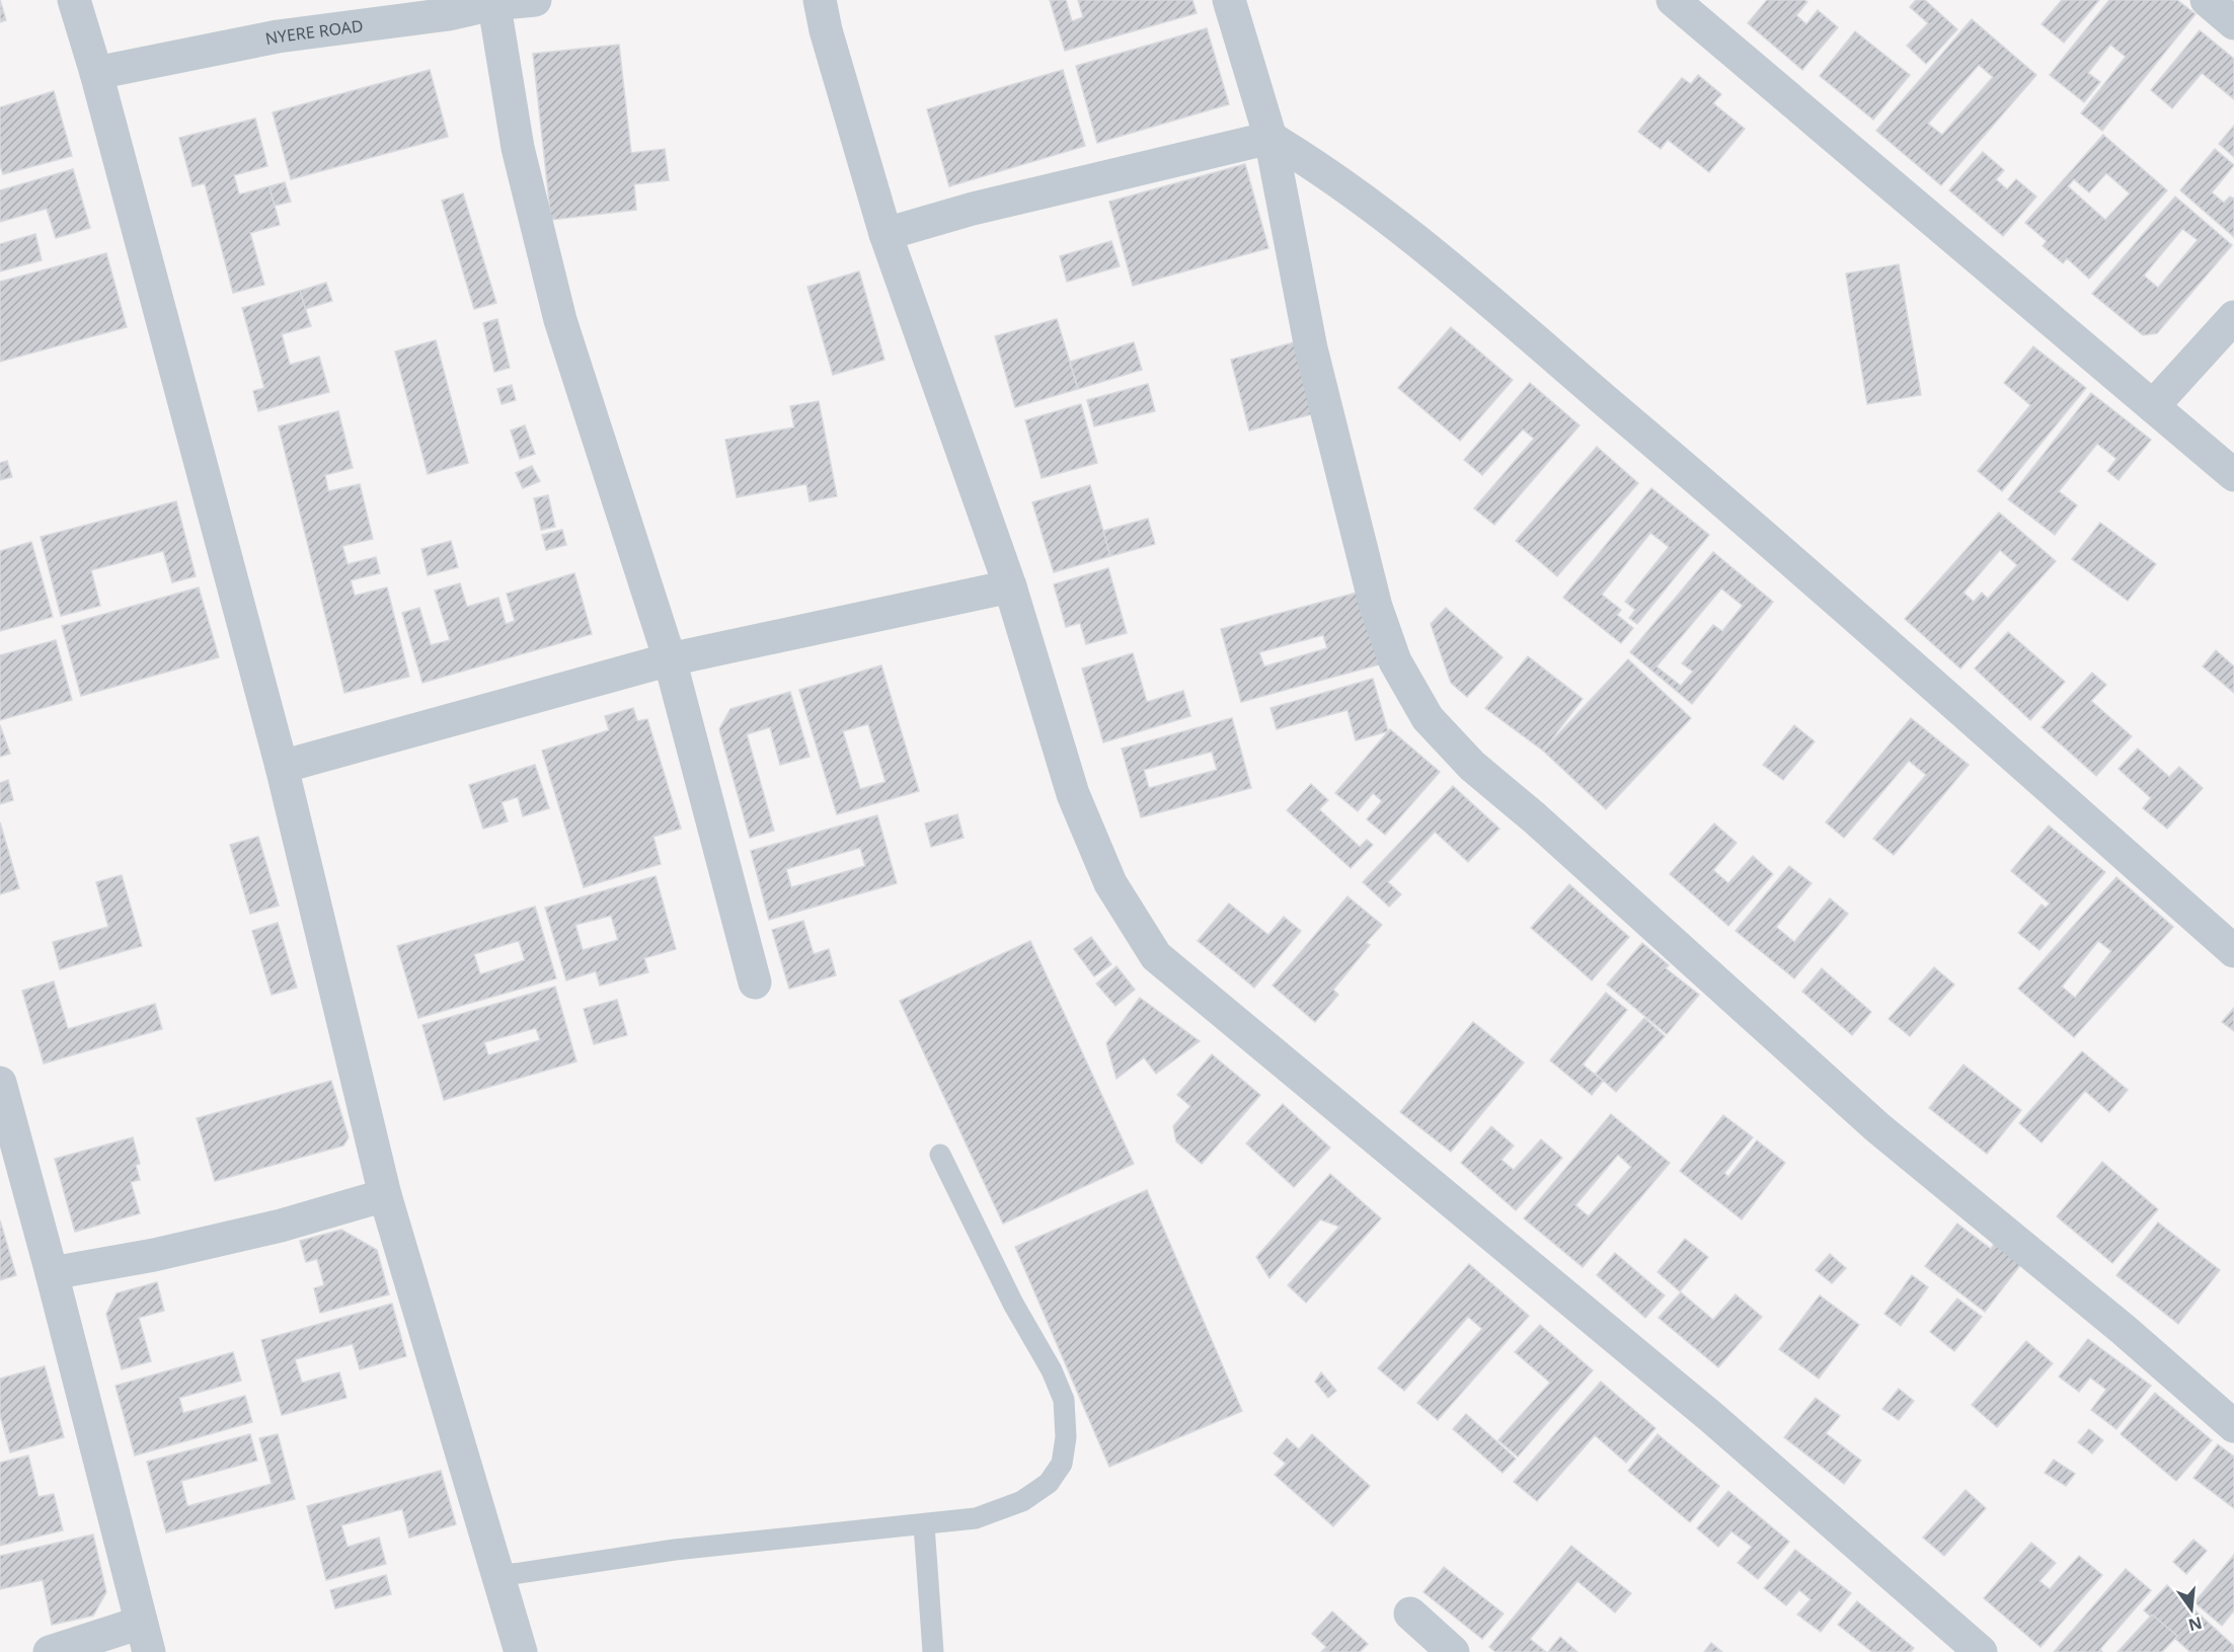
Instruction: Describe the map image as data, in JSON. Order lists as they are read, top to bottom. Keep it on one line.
{"streets":{"street":["NYERE ROAD"]},"north":"bottom"}
